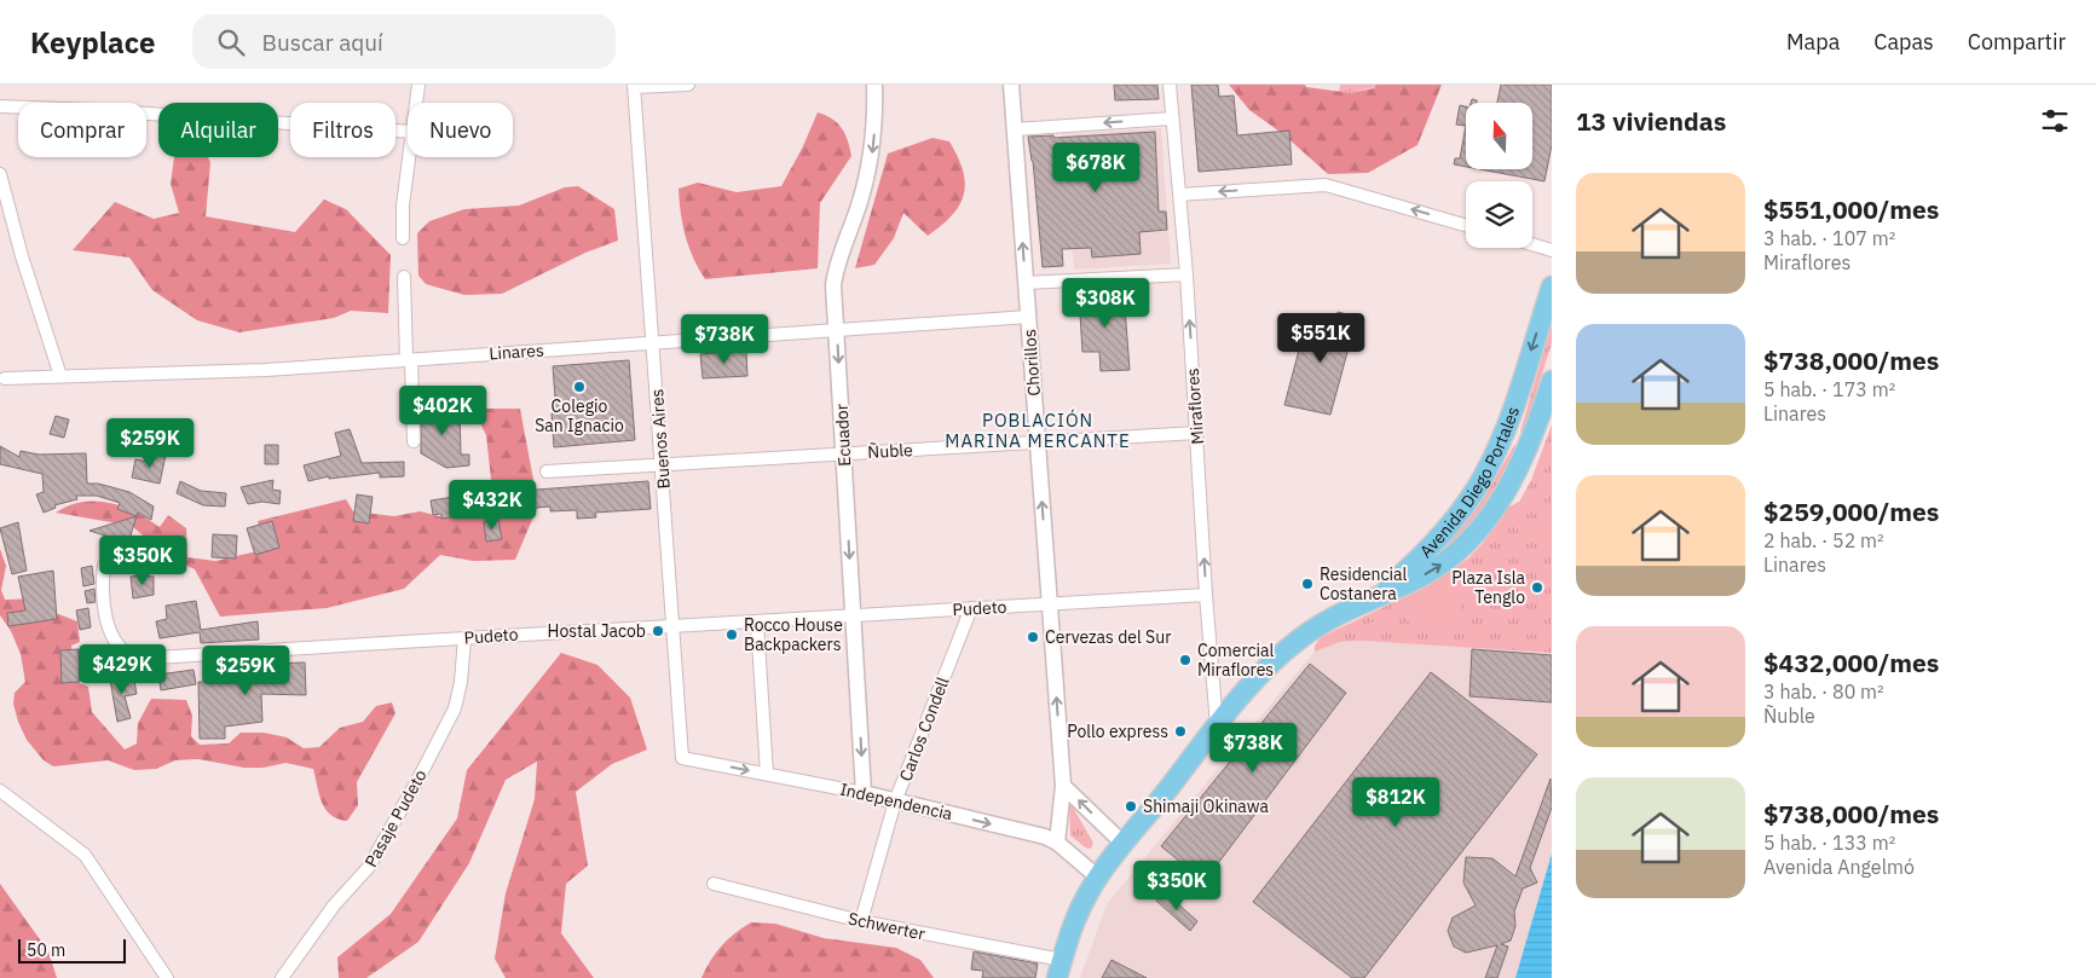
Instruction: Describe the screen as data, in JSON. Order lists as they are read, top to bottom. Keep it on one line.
{"streets":{"main road":["Avenida Diego Portales"],"street":["Linares","Chorillos","Miraflores","Ecuador","Buenos Aires","Ñuble","Pudeto","Carlos Condell","Independencia","Pasaje Pudeto","Schwerter"]},"crossings":[["Linares","Chorillos"],["Linares","Ecuador"],["Linares","Buenos Aires"],["Chorillos","Ñuble"],["Chorillos","Pudeto"],["Chorillos","Independencia"],["Miraflores","Ñuble"],["Miraflores","Pudeto"],["Ecuador","Ñuble"],["Ecuador","Pudeto"],["Ecuador","Independencia"],["Buenos Aires","Ñuble"],["Buenos Aires","Pudeto"],["Buenos Aires","Independencia"],["Pudeto","Carlos Condell"],["Pudeto","Pasaje Pudeto"],["Carlos Condell","Independencia"],["Carlos Condell","Schwerter"]],"one_way":["Chorillos","Miraflores","Ecuador","Independencia"],"districts":["POBLACIÓN MARINA MERCANTE"],"places":["Colegio San Ignacio","Residencial Costanera","Plaza Isla Tenglo","Hostal Jacob","Rocco House Backpackers","Cervezas del Sur","Comercial Miraflores","Pollo express","Shimaji Okinawa"],"scale_bar":"50 m","north":"top","page":{"header":"Keyplace","search":"Buscar aquí","nav":["Mapa","Capas","Compartir"],"heading":"13 viviendas","chip":["Comprar","Alquilar","Filtros","Nuevo"],"price":["$678K","$308K","$551K","$738K","$402K","$259K","$432K","$350K","$429K","$259K","$738K","$812K","$350K"],"list":[{"name":"$551,000/mes","note":"3 hab. · 107 m² · Miraflores"},{"name":"$738,000/mes","note":"5 hab. · 173 m² · Linares"},{"name":"$259,000/mes","note":"2 hab. · 52 m² · Linares"},{"name":"$432,000/mes","note":"3 hab. · 80 m² · Ñuble"},{"name":"$738,000/mes","note":"5 hab. · 133 m² · Avenida Angelmó"}],"scale":"50 m"}}
